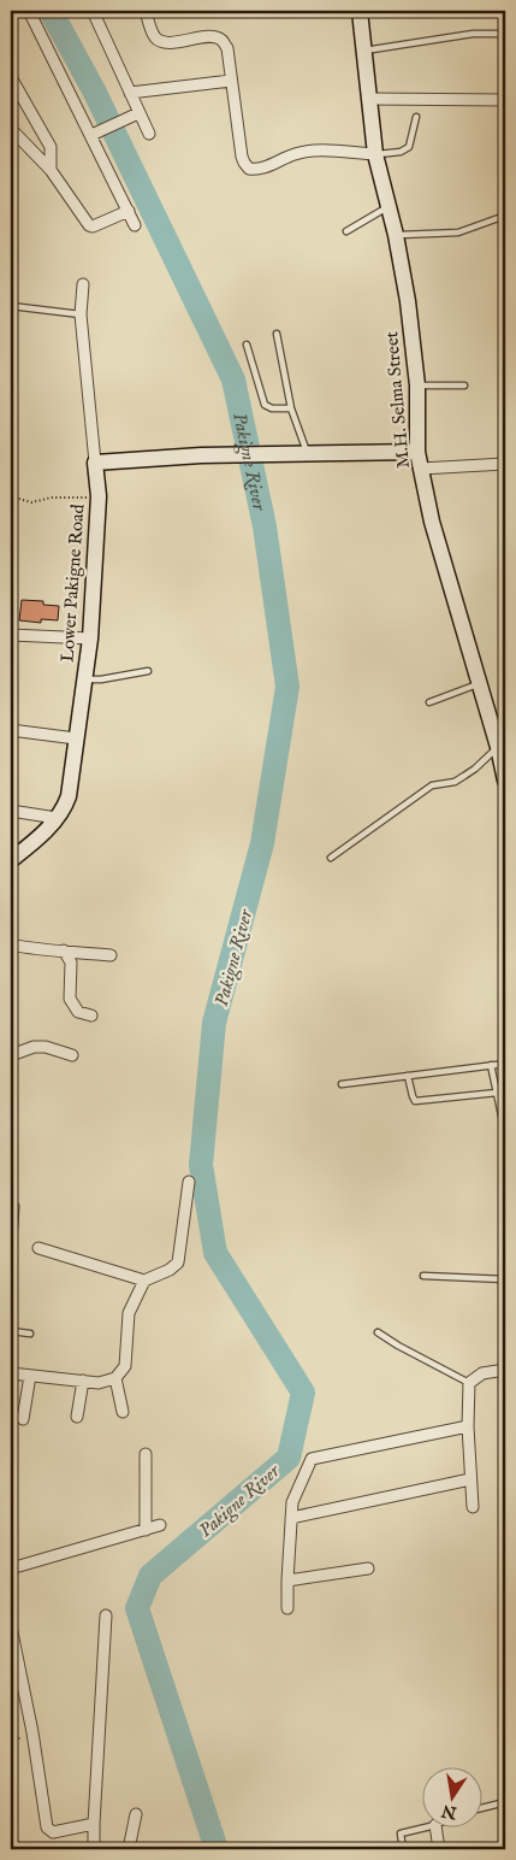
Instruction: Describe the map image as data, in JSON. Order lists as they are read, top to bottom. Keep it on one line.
{"streets":{"street":["M.H. Selma Street","Lower Pakigne Road"]},"water":["Pakigne River"],"north":"bottom"}
